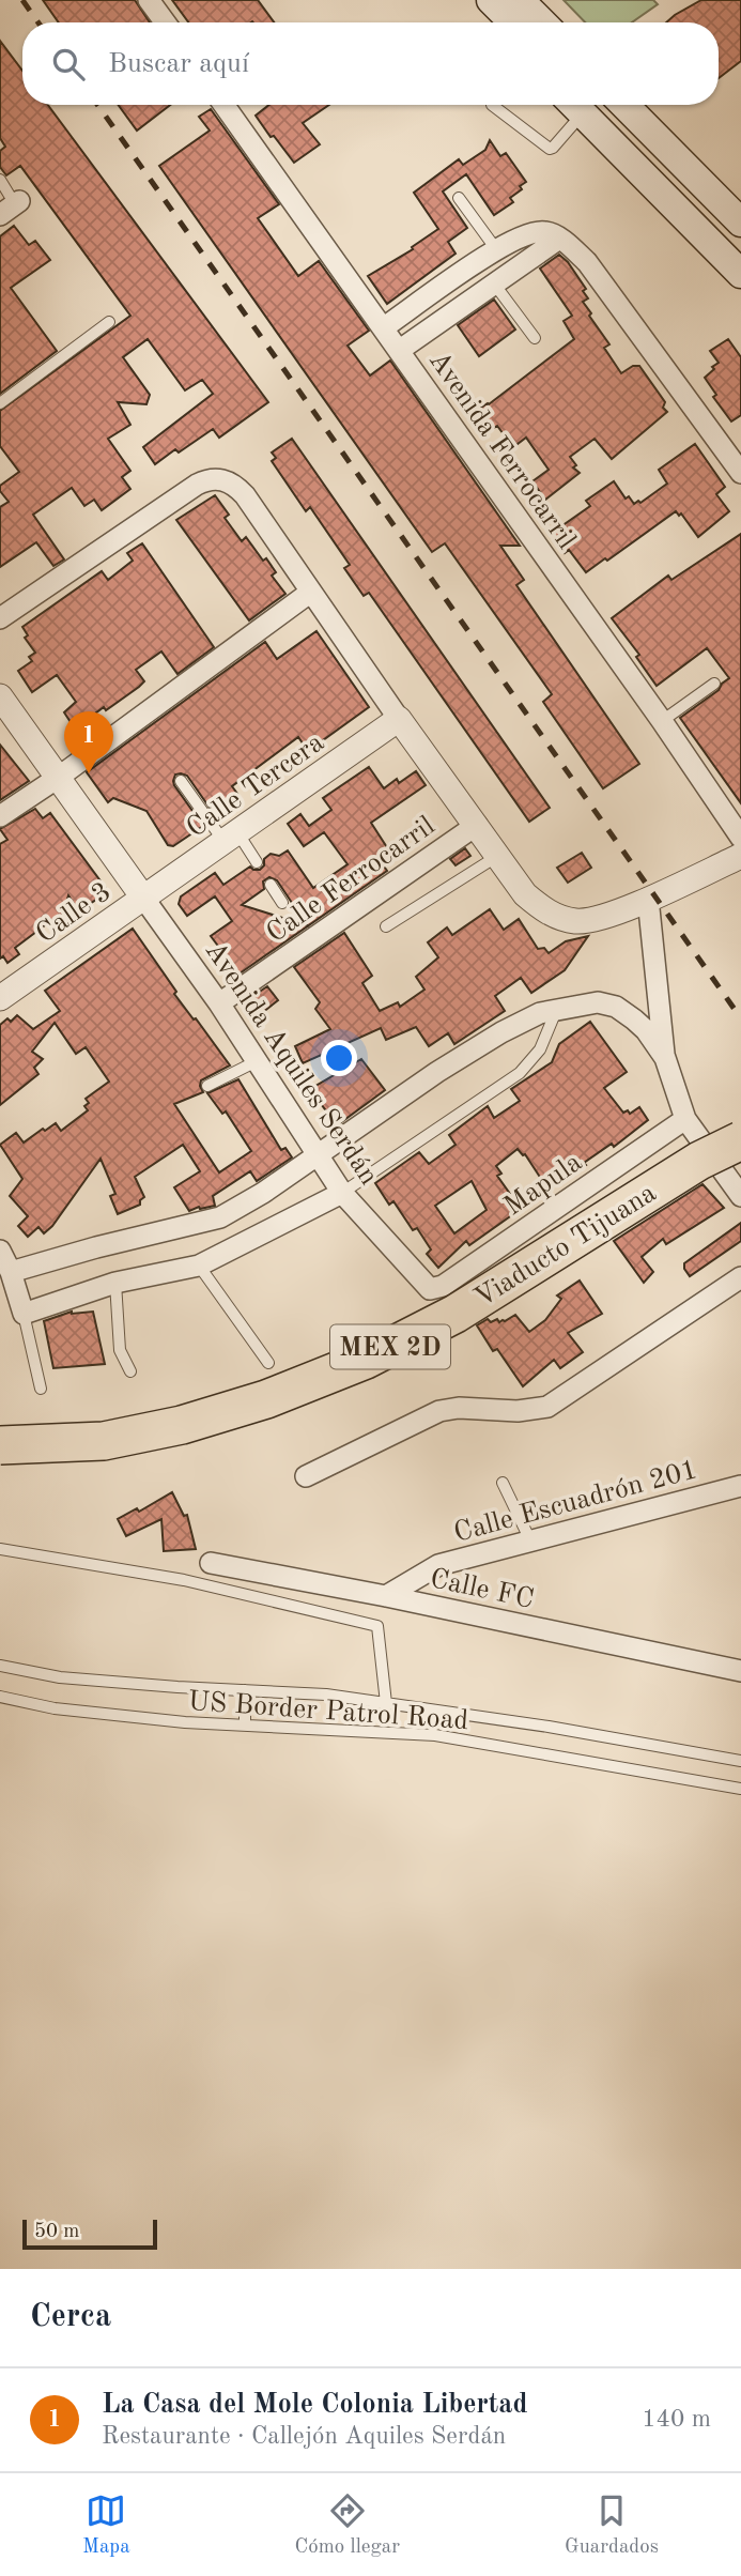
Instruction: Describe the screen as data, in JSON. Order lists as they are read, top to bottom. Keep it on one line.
{"streets":{"highway":["Viaducto Tijuana","MEX 2D"],"street":["Avenida Ferrocarril","Calle Tercera","Calle Ferrocarril","Calle 3","Avenida Aquiles Serdán","Mapula","Calle Escuadrón 201","Calle FC"],"lane":["US Border Patrol Road"]},"crossings":[["Calle Tercera","Calle 3"],["Calle Tercera","Avenida Aquiles Serdán"],["Calle Ferrocarril","Avenida Aquiles Serdán"],["Calle 3","Avenida Aquiles Serdán"],["Avenida Aquiles Serdán","Mapula"],["Calle Escuadrón 201","Calle FC"]],"scale_bar":"50 m","page":{"search":"Buscar aquí","pins":"1","scale":"50 m","heading":"Cerca","list":[{"mark":"1","name":"La Casa del Mole Colonia Libertad","note":"Restaurante · Callejón Aquiles Serdán","value":"140 m"}],"nav":["Mapa","Cómo llegar","Guardados"]}}
